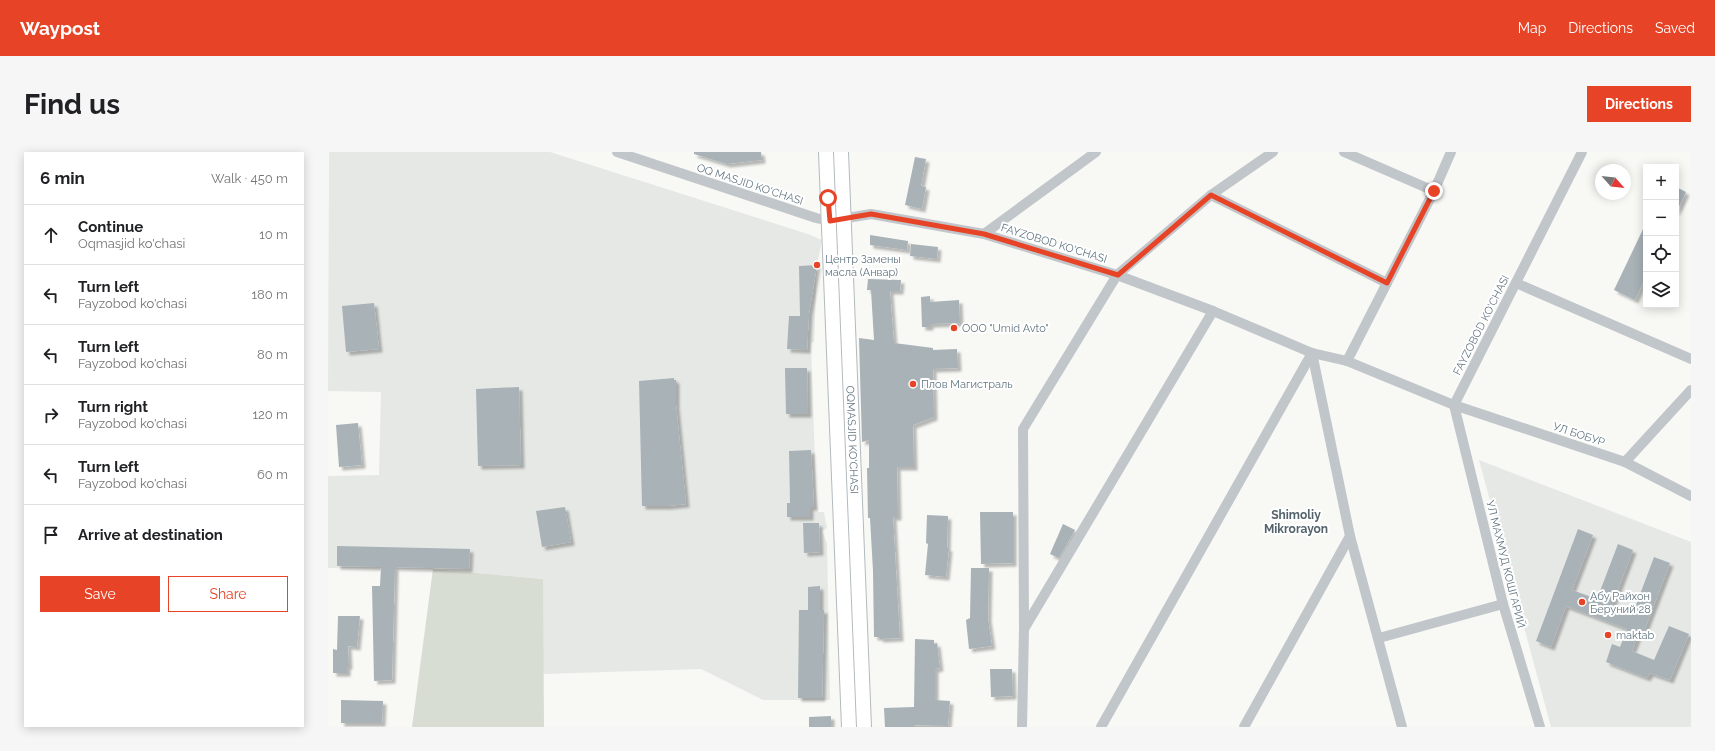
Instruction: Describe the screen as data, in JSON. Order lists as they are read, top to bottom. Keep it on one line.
{"streets":{"main road":["OQMASJID KO'CHASI"],"street":["OQ MASJID KO'CHASI","FAYZOBOD KO'CHASI","УЛ БОБУР","УЛ МАХМУД КОШГАРИЙ"]},"crossings":[["OQ MASJID KO'CHASI","FAYZOBOD KO'CHASI"],["OQ MASJID KO'CHASI","OQMASJID KO'CHASI"],["FAYZOBOD KO'CHASI","УЛ БОБУР"],["FAYZOBOD KO'CHASI","OQMASJID KO'CHASI"],["FAYZOBOD KO'CHASI","УЛ МАХМУД КОШГАРИЙ"],["УЛ БОБУР","УЛ МАХМУД КОШГАРИЙ"]],"districts":["Shimoliy Mikrorayon"],"places":["Центр Замены масла (Анвар)","ООО \"Umid Avto\"","Плов Магистраль","Абу Райхон Беруний 28","maktab"],"north":"bottom right","page":{"header":"Waypost","nav":["Map","Directions","Saved"],"buttons":["Directions",["Save","Share"]],"title":"Find us","heading":["6 min","Walk · 450 m"],"map_buttons":["+","−"],"list":[["Continue","Oqmasjid ko'chasi","10 m"],["Turn left","Fayzobod ko'chasi","180 m"],["Turn left","Fayzobod ko'chasi","80 m"],["Turn right","Fayzobod ko'chasi","120 m"],["Turn left","Fayzobod ko'chasi","60 m"],"Arrive at destination"]}}
